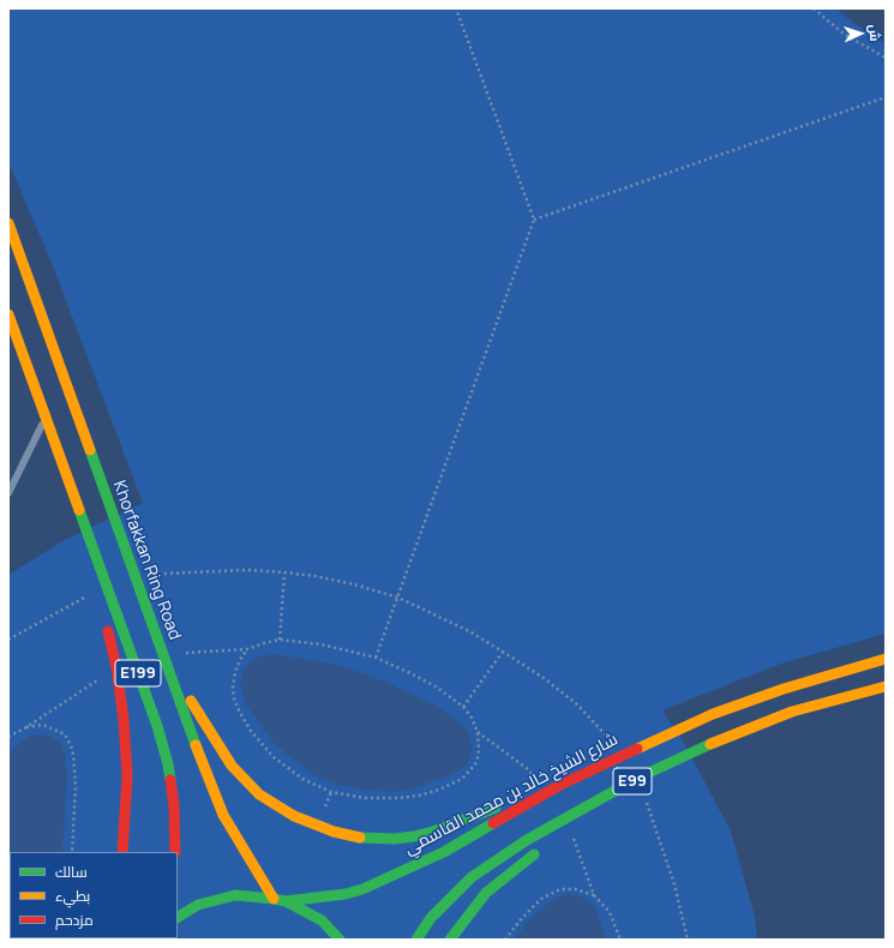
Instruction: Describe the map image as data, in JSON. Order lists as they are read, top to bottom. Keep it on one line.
{"streets":{"highway":["Khorfakkan Ring Road","E199","E99","شارع الشيخ خالد بن محمد القاسمي"]},"legend":["سالك","بطيء","مزدحم"],"north":"right"}
